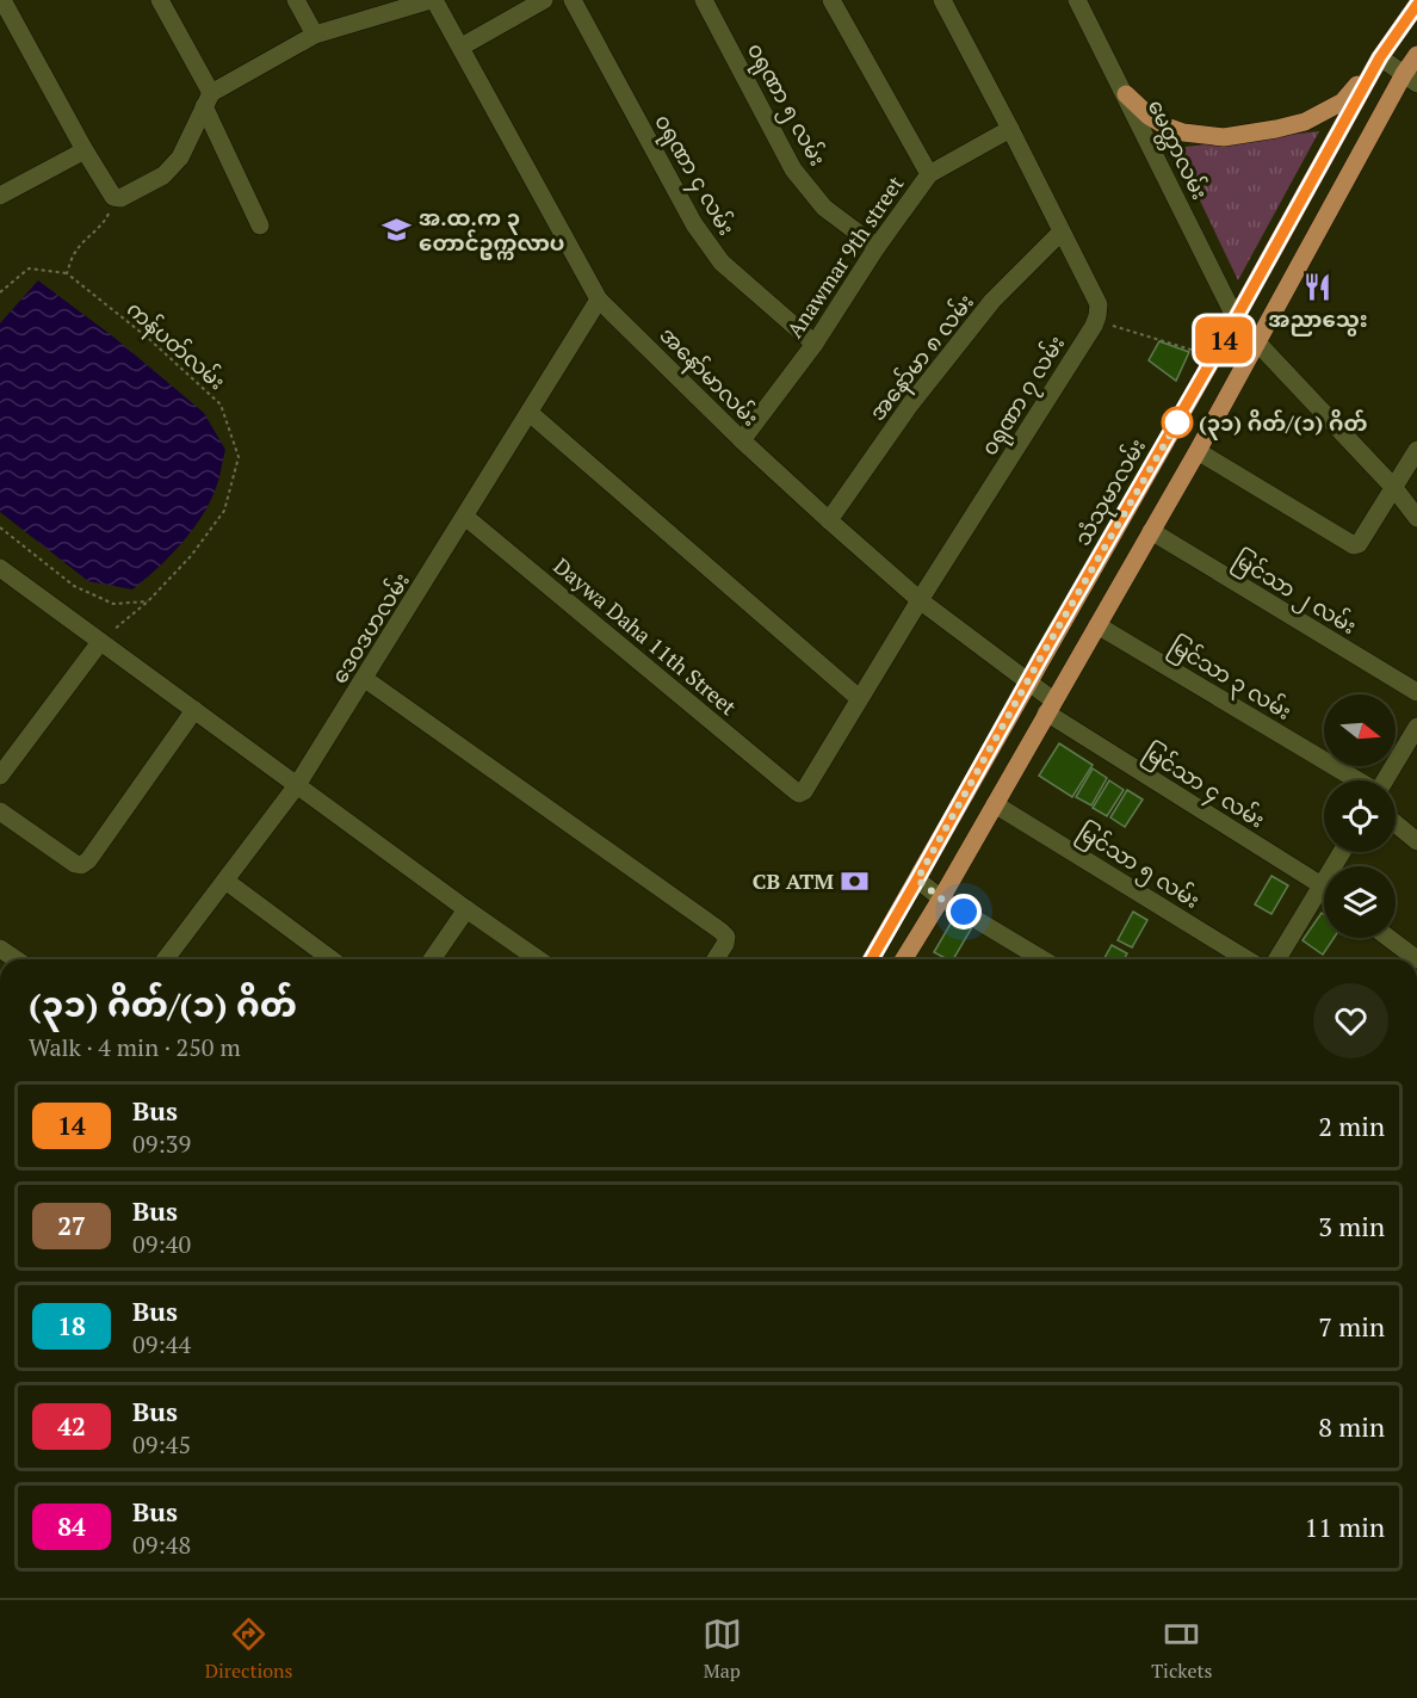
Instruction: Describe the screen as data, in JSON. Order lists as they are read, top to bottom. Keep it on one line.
{"streets":{"main road":["သံသုမာလမ်း"],"street":["၀ရုဏာ ၅ လမ်း","မေတ္တာလမ်း","၀ရုဏာ ၄ လမ်း","Anawmar 9th street","အနော်မာ ၈ လမ်း","အနော်မာလမ်း","၀ရုဏာ ၇ လမ်း","မြင်သာ ၂ လမ်း","ဒေဝဒဟလမ်း","Daywa Daha 11th Street","မြင်သာ ၃ လမ်း","မြင်သာ ၄ လမ်း","မြင်သာ ၅ လမ်း"],"path":["ကန်ပတ်လမ်း"]},"crossings":[["၀ရုဏာ ၅ လမ်း","Anawmar 9th street"],["မေတ္တာလမ်း","သံသုမာလမ်း"],["၀ရုဏာ ၄ လမ်း","Anawmar 9th street"],["Anawmar 9th street","အနော်မာလမ်း"],["အနော်မာ ၈ လမ်း","အနော်မာလမ်း"],["အနော်မာလမ်း","၀ရုဏာ ၇ လမ်း"],["အနော်မာလမ်း","သံသုမာလမ်း"],["အနော်မာလမ်း","ဒေဝဒဟလမ်း"],["အနော်မာလမ်း","မြင်သာ ၄ လမ်း"],["၀ရုဏာ ၇ လမ်း","Daywa Daha 11th Street"],["ဒေဝဒဟလမ်း","Daywa Daha 11th Street"]],"places":{"school or university":["အ.ထ.က ၃ တောင်ဥက္ကလာပ"],"restaurant":["အညာသွေး"],"other":["(၃၁) ဂိတ်/(၁) ဂိတ်"],"bank":["CB ATM"]},"lines":["bus line 14"],"north":"right","page":{"on_map":"14","heading":["(၃၁) ဂိတ်/(၁) ဂိတ်","Walk · 4 min · 250 m"],"list":[{"mark":"14","name":"Bus","note":"09:39","value":"2 min"},{"mark":"27","name":"Bus","note":"09:40","value":"3 min"},{"mark":"18","name":"Bus","note":"09:44","value":"7 min"},{"mark":"42","name":"Bus","note":"09:45","value":"8 min"},{"mark":"84","name":"Bus","note":"09:48","value":"11 min"}],"tabs":["Directions","Map","Tickets"]}}
